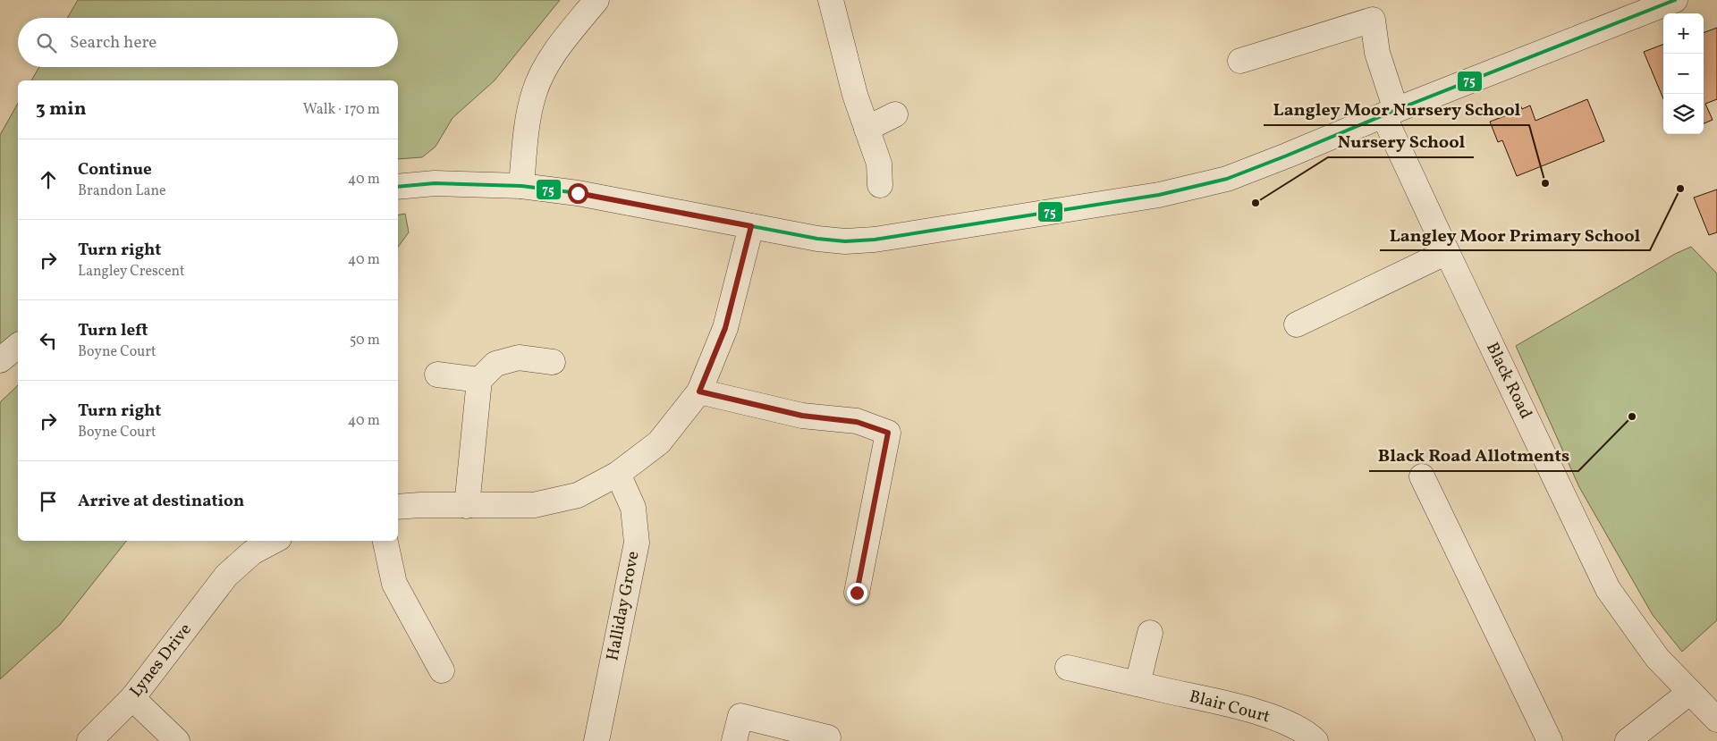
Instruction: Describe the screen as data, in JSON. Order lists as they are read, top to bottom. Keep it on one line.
{"streets":{"street":["Black Road","Halliday Grove","Lynes Drive","Blair Court"]},"places":["Langley Moor Nursery School","Langley Moor Primary School","Nursery School","Black Road Allotments"],"lines":["transit line 75"],"page":{"map_buttons":["+","−"],"search":"Search here","heading":["3 min","Walk · 170 m"],"list":[["Continue","Brandon Lane","40 m"],["Turn right","Langley Crescent","40 m"],["Turn left","Boyne Court","50 m"],["Turn right","Boyne Court","40 m"],"Arrive at destination"]}}
